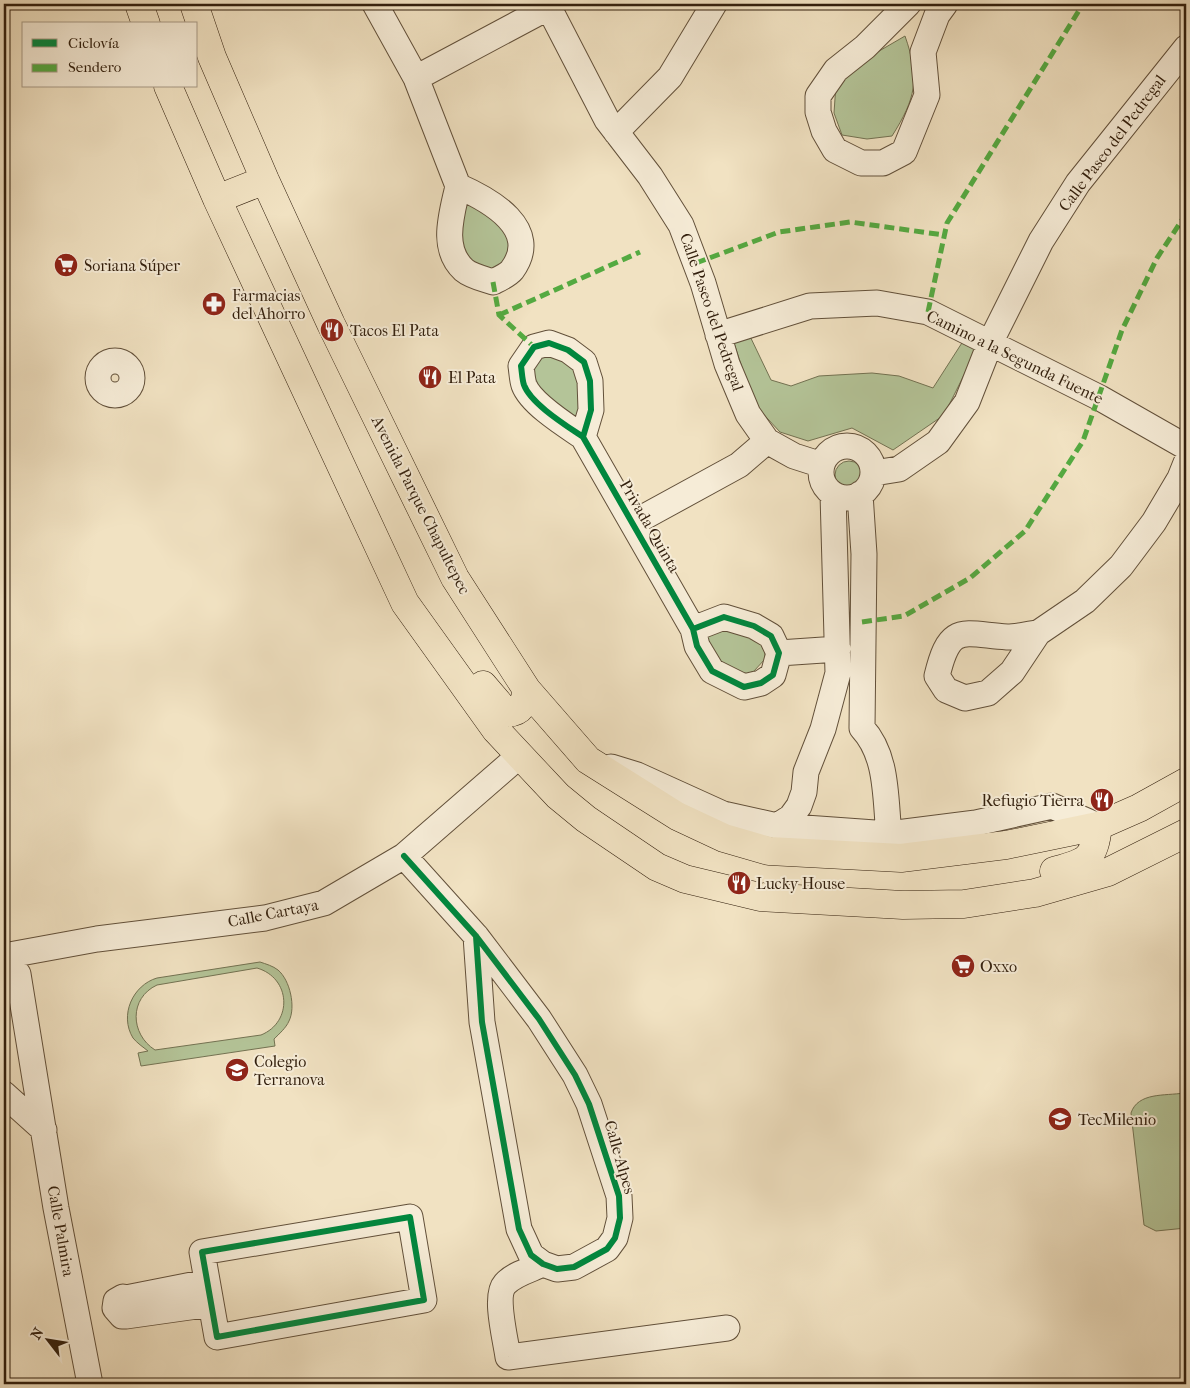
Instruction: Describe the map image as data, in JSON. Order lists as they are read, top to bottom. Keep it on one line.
{"streets":{"main road":["Avenida Parque Chapultepec"],"street":["Calle Paseo del Pedregal","Camino a la Segunda Fuente","Privada Quinta","Calle Cartaya","Calle Alpes","Calle Palmira"]},"crossings":[["Calle Paseo del Pedregal","Camino a la Segunda Fuente"],["Calle Cartaya","Calle Alpes"],["Calle Cartaya","Calle Palmira"]],"places":{"supermarket":["Soriana Súper","Oxxo"],"pharmacy":["Farmacias del Ahorro"],"restaurant":["Tacos El Pata","El Pata","Refugio Tierra","Lucky House"],"school or university":["Colegio Terranova","TecMilenio"]},"legend":["Ciclovía","Sendero"],"north":"top left"}
